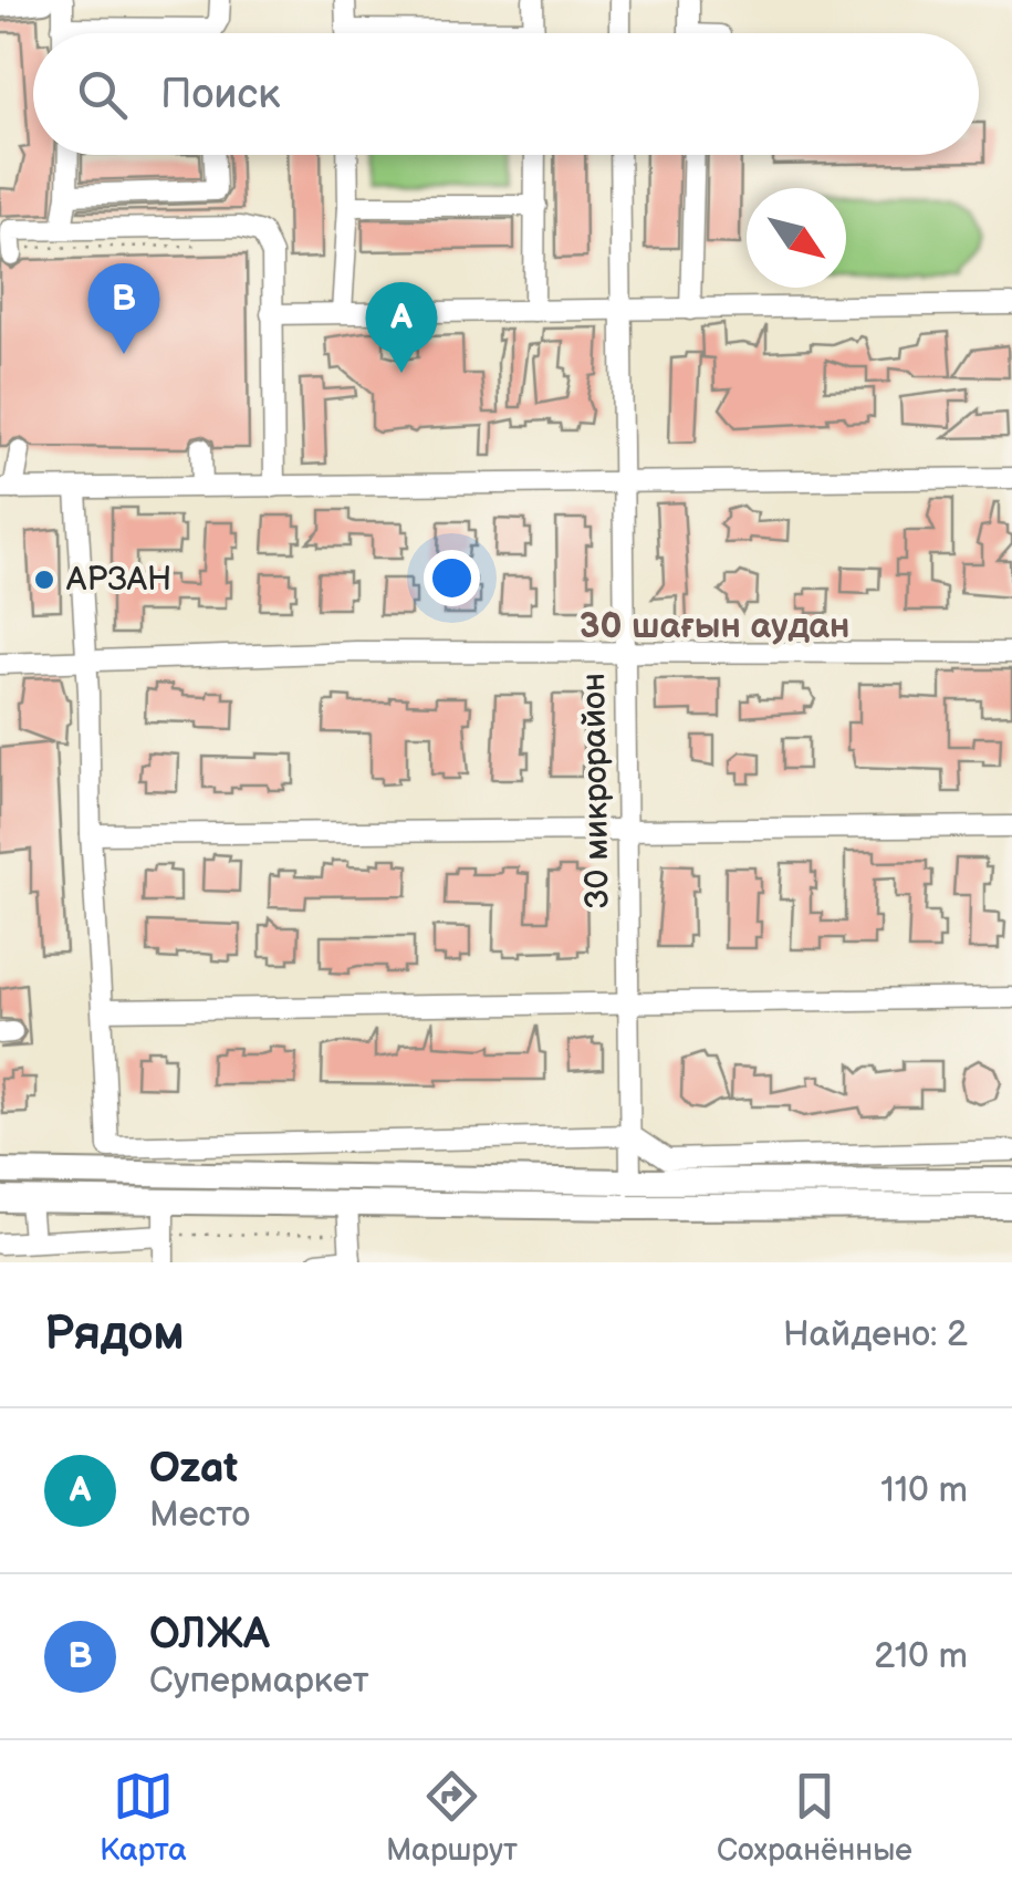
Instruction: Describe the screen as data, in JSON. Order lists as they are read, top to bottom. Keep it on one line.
{"streets":{"street":["30 микрорайон"]},"districts":["30 шағын аудан"],"places":["АРЗАН"],"north":"bottom right","page":{"search":"Поиск","pins":["B","A"],"heading":["Рядом","Найдено: 2"],"list":[{"mark":"A","name":"Ozat","note":"Место","value":"110 m"},{"mark":"B","name":"ОЛЖА","note":"Супермаркет","value":"210 m"}],"nav":["Карта","Маршрут","Сохранённые"]}}
